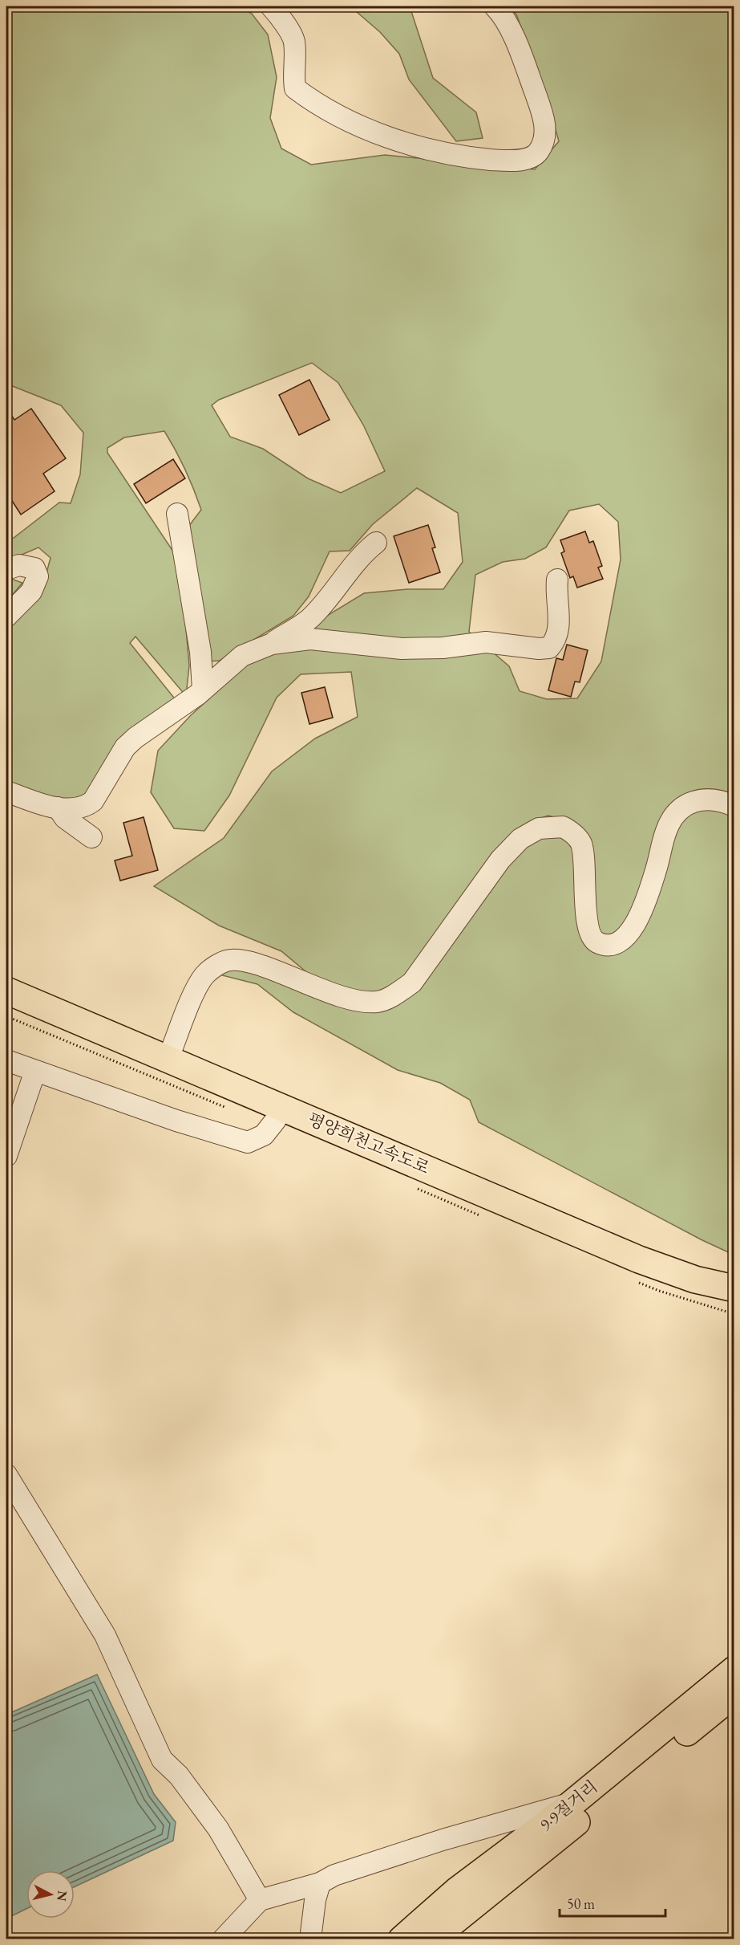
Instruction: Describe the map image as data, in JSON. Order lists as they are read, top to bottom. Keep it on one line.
{"streets":{"highway":["평양희천고속도로","9·9절거리"]},"scale_bar":"50 m","north":"right"}
